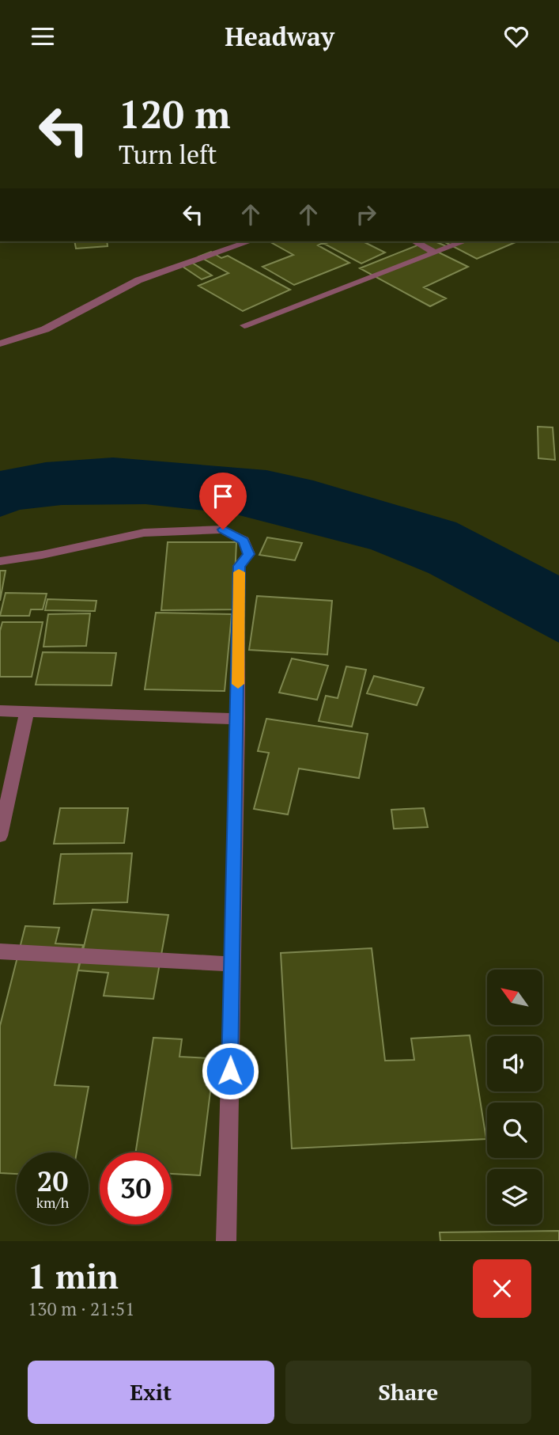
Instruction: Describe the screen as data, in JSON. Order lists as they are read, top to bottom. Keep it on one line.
{"north":"top left","page":{"header":"Headway","turn":["120 m","Turn left"],"speed":"20 km/h","limit":"30","heading":["1 min","130 m · 21:51"],"buttons":["Exit","Share"]}}
